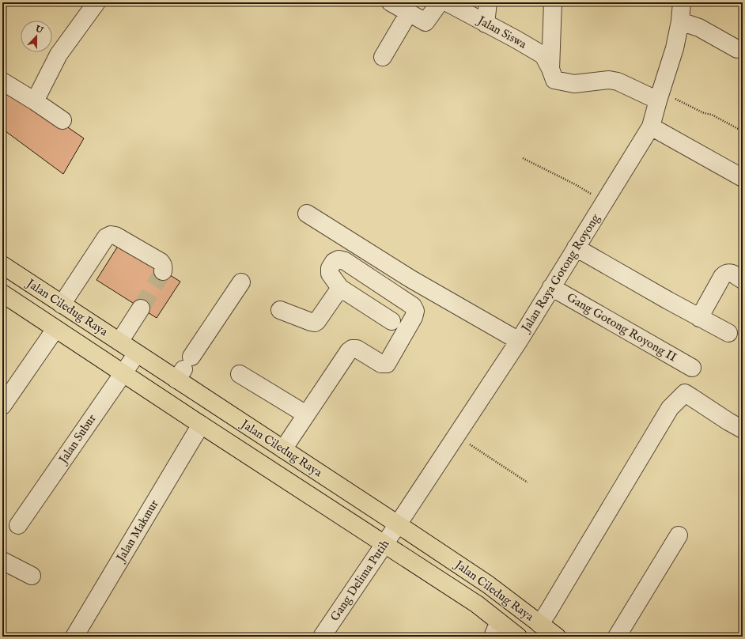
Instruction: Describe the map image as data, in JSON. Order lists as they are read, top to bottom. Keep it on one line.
{"streets":{"main road":["Jalan Ciledug Raya"],"street":["Jalan Siswa","Jalan Raya Gotong Royong","Gang Gotong Royong II","Jalan Subur","Jalan Makmur","Gang Delima Putih"]},"crossings":[["Jalan Siswa","Jalan Raya Gotong Royong"],["Jalan Raya Gotong Royong","Jalan Ciledug Raya"],["Jalan Raya Gotong Royong","Gang Gotong Royong II"],["Jalan Raya Gotong Royong","Gang Delima Putih"],["Jalan Ciledug Raya","Jalan Subur"],["Jalan Ciledug Raya","Jalan Makmur"],["Jalan Ciledug Raya","Gang Delima Putih"]],"north":"top"}
